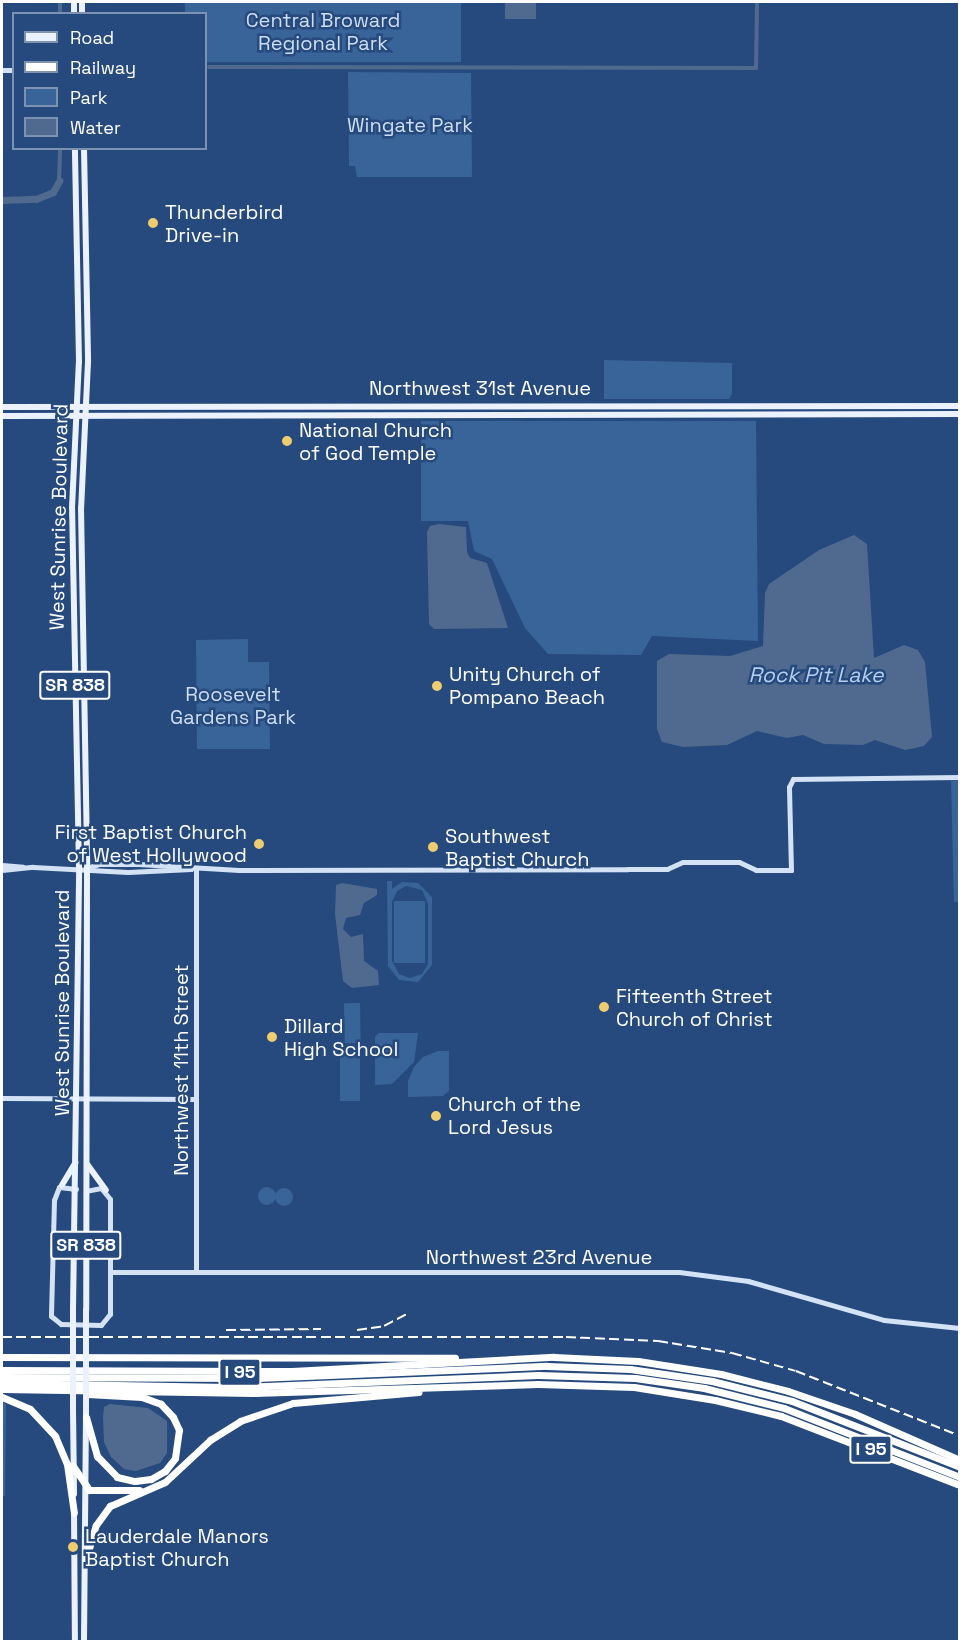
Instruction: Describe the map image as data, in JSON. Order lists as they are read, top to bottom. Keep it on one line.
{"streets":{"highway":["I 95"],"main road":["Northwest 31st Avenue","West Sunrise Boulevard","SR 838"],"street":["Northwest 11th Street","Northwest 23rd Avenue"]},"crossings":[["Northwest 31st Avenue","West Sunrise Boulevard"],["Northwest 11th Street","Northwest 23rd Avenue"]],"water":["Rock Pit Lake"],"parks":["Central Broward Regional Park","Wingate Park","Roosevelt Gardens Park"],"places":["Thunderbird Drive-in","National Church of God Temple","Unity Church of Pompano Beach","First Baptist Church of West Hollywood","Southwest Baptist Church","Fifteenth Street Church of Christ","Dillard High School","Church of the Lord Jesus","Lauderdale Manors Baptist Church"],"legend":["Road","Railway","Park","Water"]}
